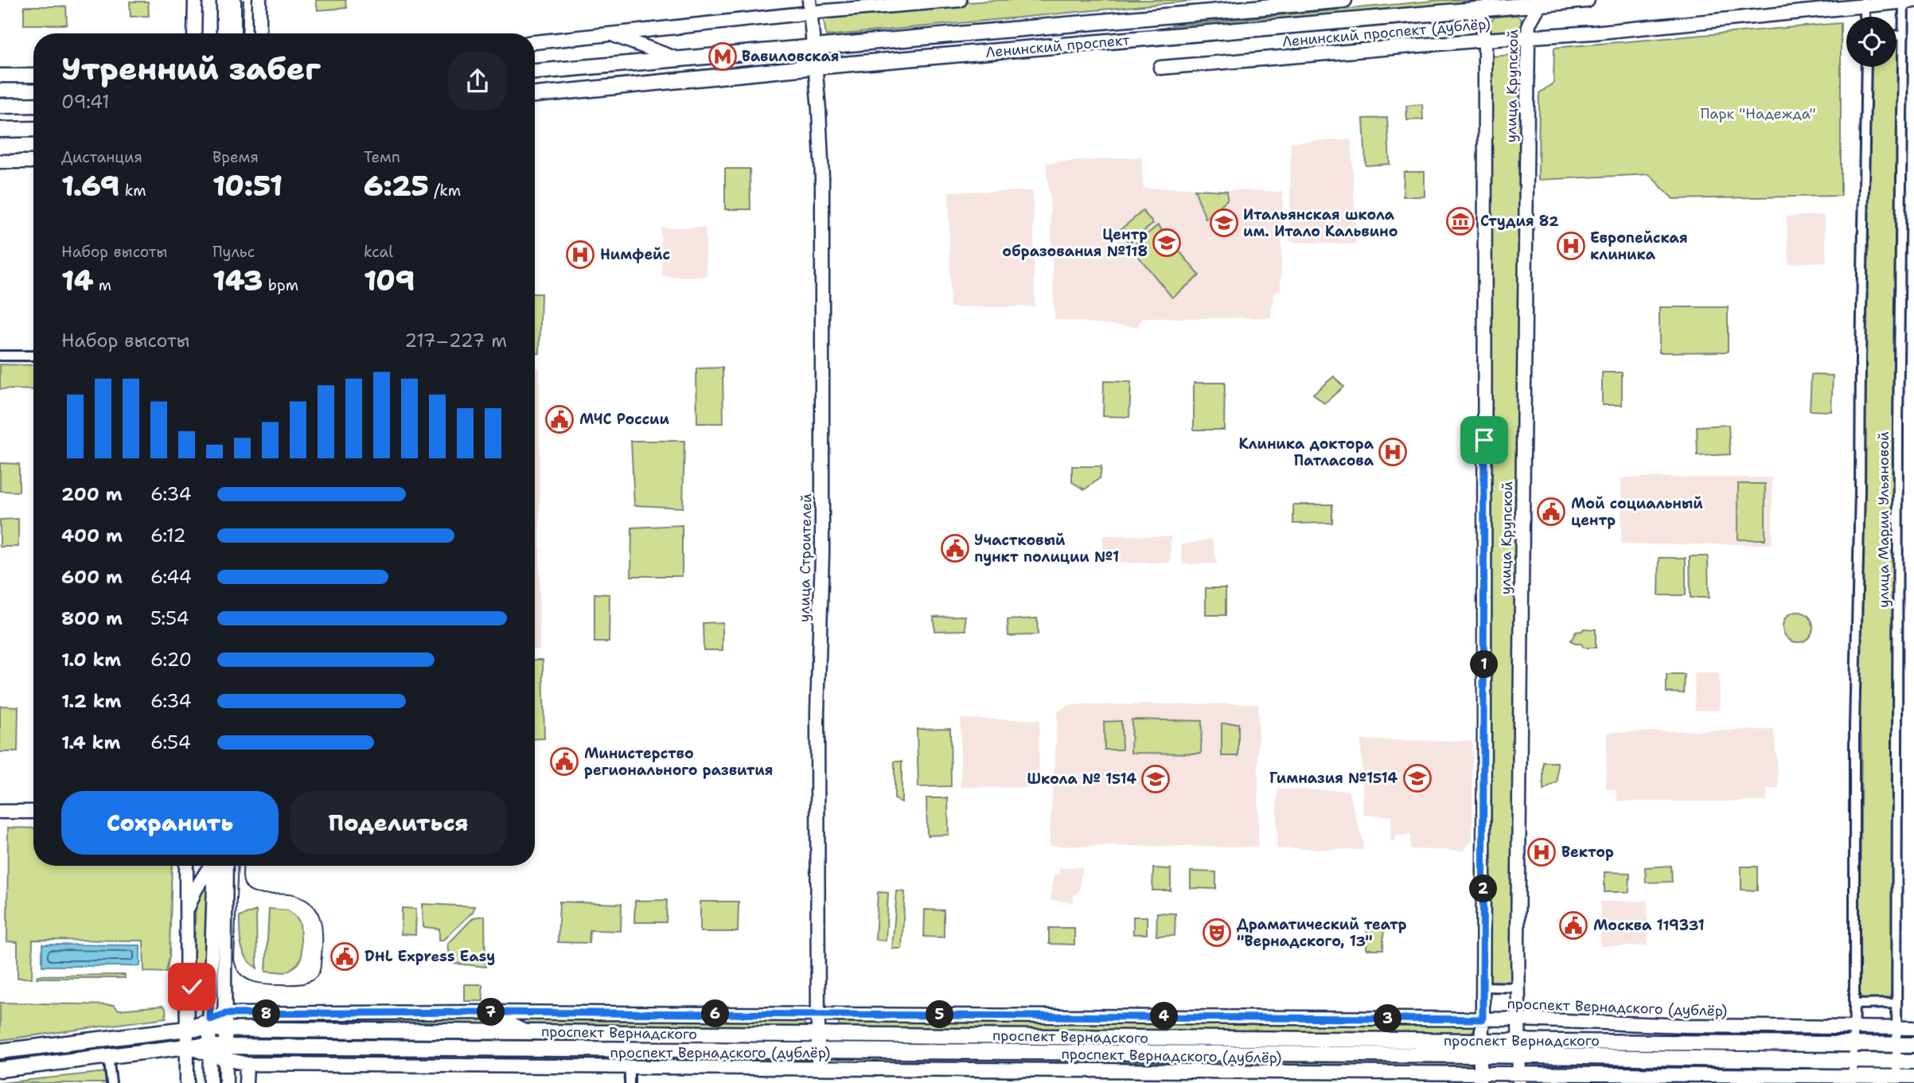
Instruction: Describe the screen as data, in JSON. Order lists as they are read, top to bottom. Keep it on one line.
{"streets":{"main road":["Ленинский проспект","проспект Вернадского"],"street":["Ленинский проспект (дублёр)","улица Крупской","улица Марии Ульяновой","улица Строителей","проспект Вернадского (дублёр)"]},"crossings":[["Ленинский проспект (дублёр)","улица Крупской"],["Ленинский проспект (дублёр)","улица Марии Ульяновой"],["Ленинский проспект","улица Крупской"],["Ленинский проспект","улица Строителей"],["улица Крупской","проспект Вернадского (дублёр)"],["улица Крупской","проспект Вернадского"],["улица Марии Ульяновой","проспект Вернадского (дублёр)"],["улица Марии Ульяновой","проспект Вернадского"],["улица Строителей","проспект Вернадского (дублёр)"],["улица Строителей","проспект Вернадского"],["проспект Вернадского (дублёр)","проспект Вернадского"]],"parks":["Парк \"Надежда\""],"places":{"metro station":["Вавиловская"],"museum":["Студия 82"],"school or university":["Итальянская школа им. Итало Кальвино","Центр образования №118","Гимназия №1514","Школа № 1514"],"hospital":["Европейская клиника","Нимфейс","Клиника доктора Патласова","Вектор"],"public building":["МЧС России","Мой социальный центр","Участковый пункт полиции №1","Министерство регионального развития","Москва 119331","DHL Express Easy"],"theatre":["Драматический театр \"Вернадского, 13\""]},"page":{"heading":["Утренний забег","09:41"],"stats":[["Дистанция","1.69 km"],["Время","10:51"],["Темп","6:25 /km"],["Набор высоты","14 m"],["Пульс","143 bpm"],["kcal","109"]],"chart":["Набор высоты","217–227 m"],"list":[{"name":"200 m","note":"6:34"},{"name":"400 m","note":"6:12"},{"name":"600 m","note":"6:44"},{"name":"800 m","note":"5:54"},{"name":"1.0 km","note":"6:20"},{"name":"1.2 km","note":"6:34"},{"name":"1.4 km","note":"6:54"}],"pins":["1","2","7","6","8","5","4","3"],"buttons":["Сохранить","Поделиться"]}}
